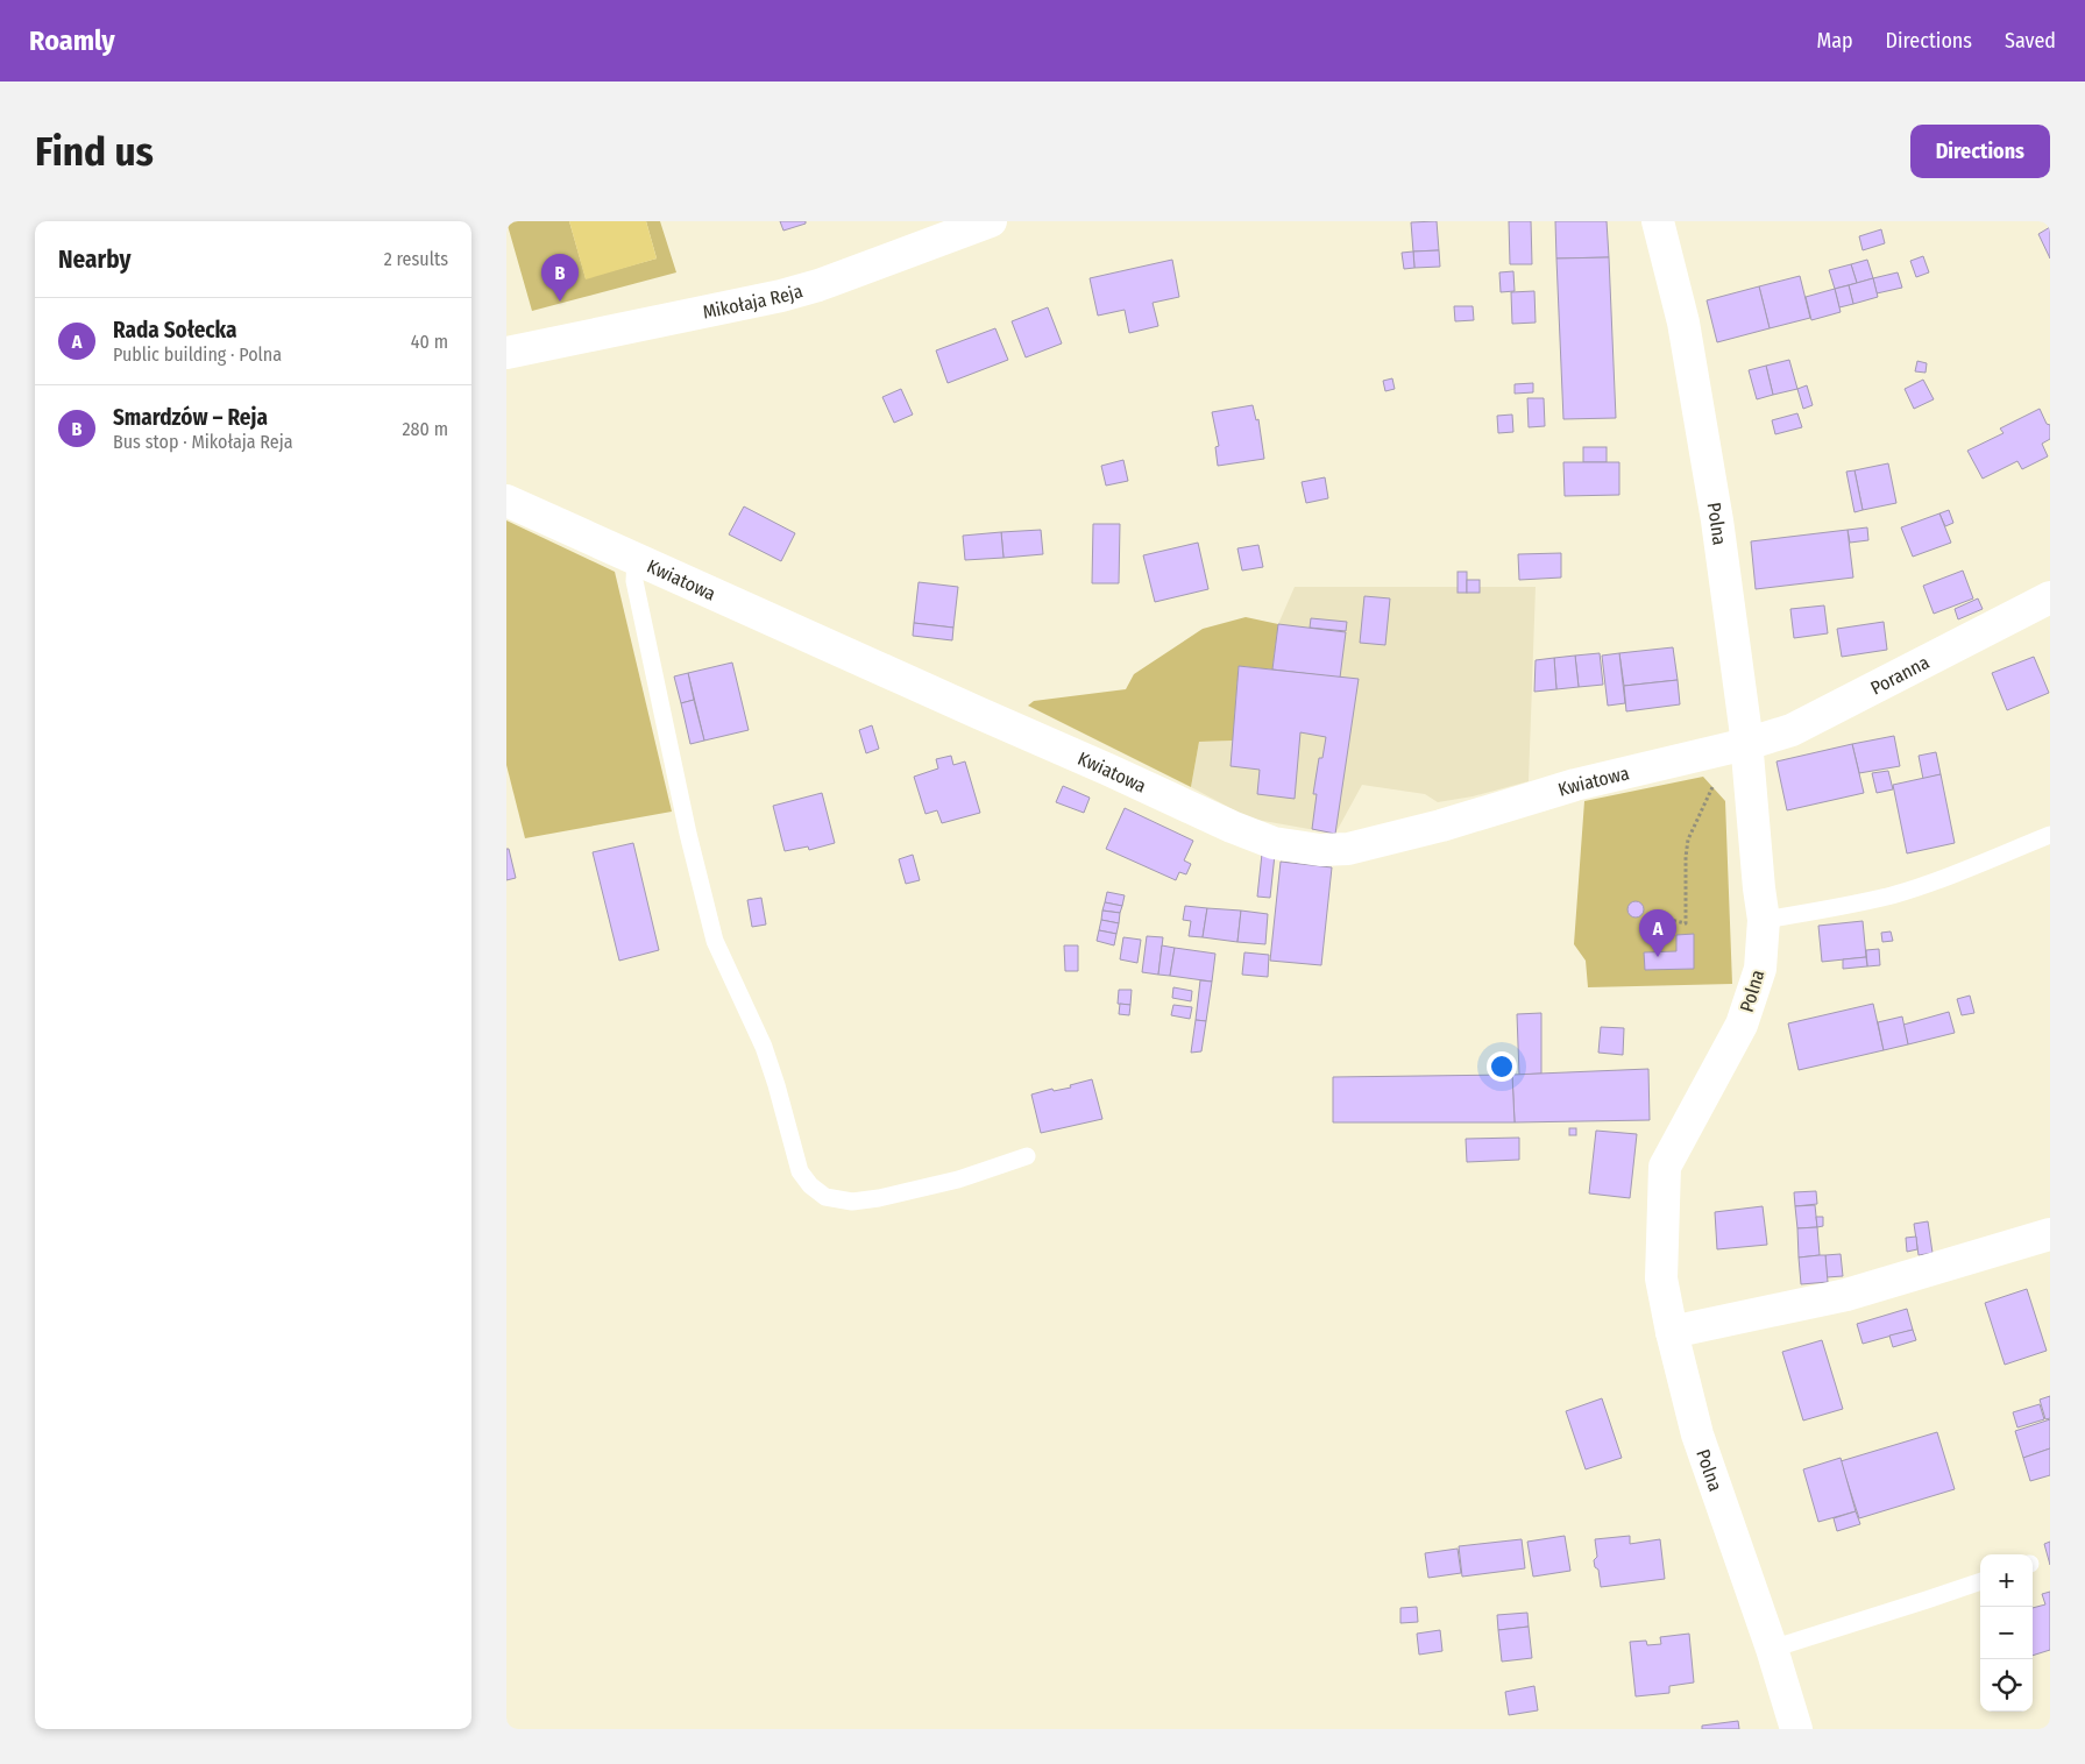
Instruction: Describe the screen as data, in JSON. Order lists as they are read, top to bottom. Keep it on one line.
{"streets":{"street":["Mikołaja Reja","Polna","Kwiatowa","Poranna"]},"crossings":[["Polna","Kwiatowa"],["Polna","Poranna"],["Kwiatowa","Poranna"]],"page":{"header":"Roamly","nav":["Map","Directions","Saved"],"buttons":"Directions","title":"Find us","heading":["Nearby","2 results"],"pins":["B","A"],"list":[{"mark":"A","name":"Rada Sołecka","note":"Public building · Polna","value":"40 m"},{"mark":"B","name":"Smardzów – Reja","note":"Bus stop · Mikołaja Reja","value":"280 m"}],"map_buttons":["+","−"]}}
